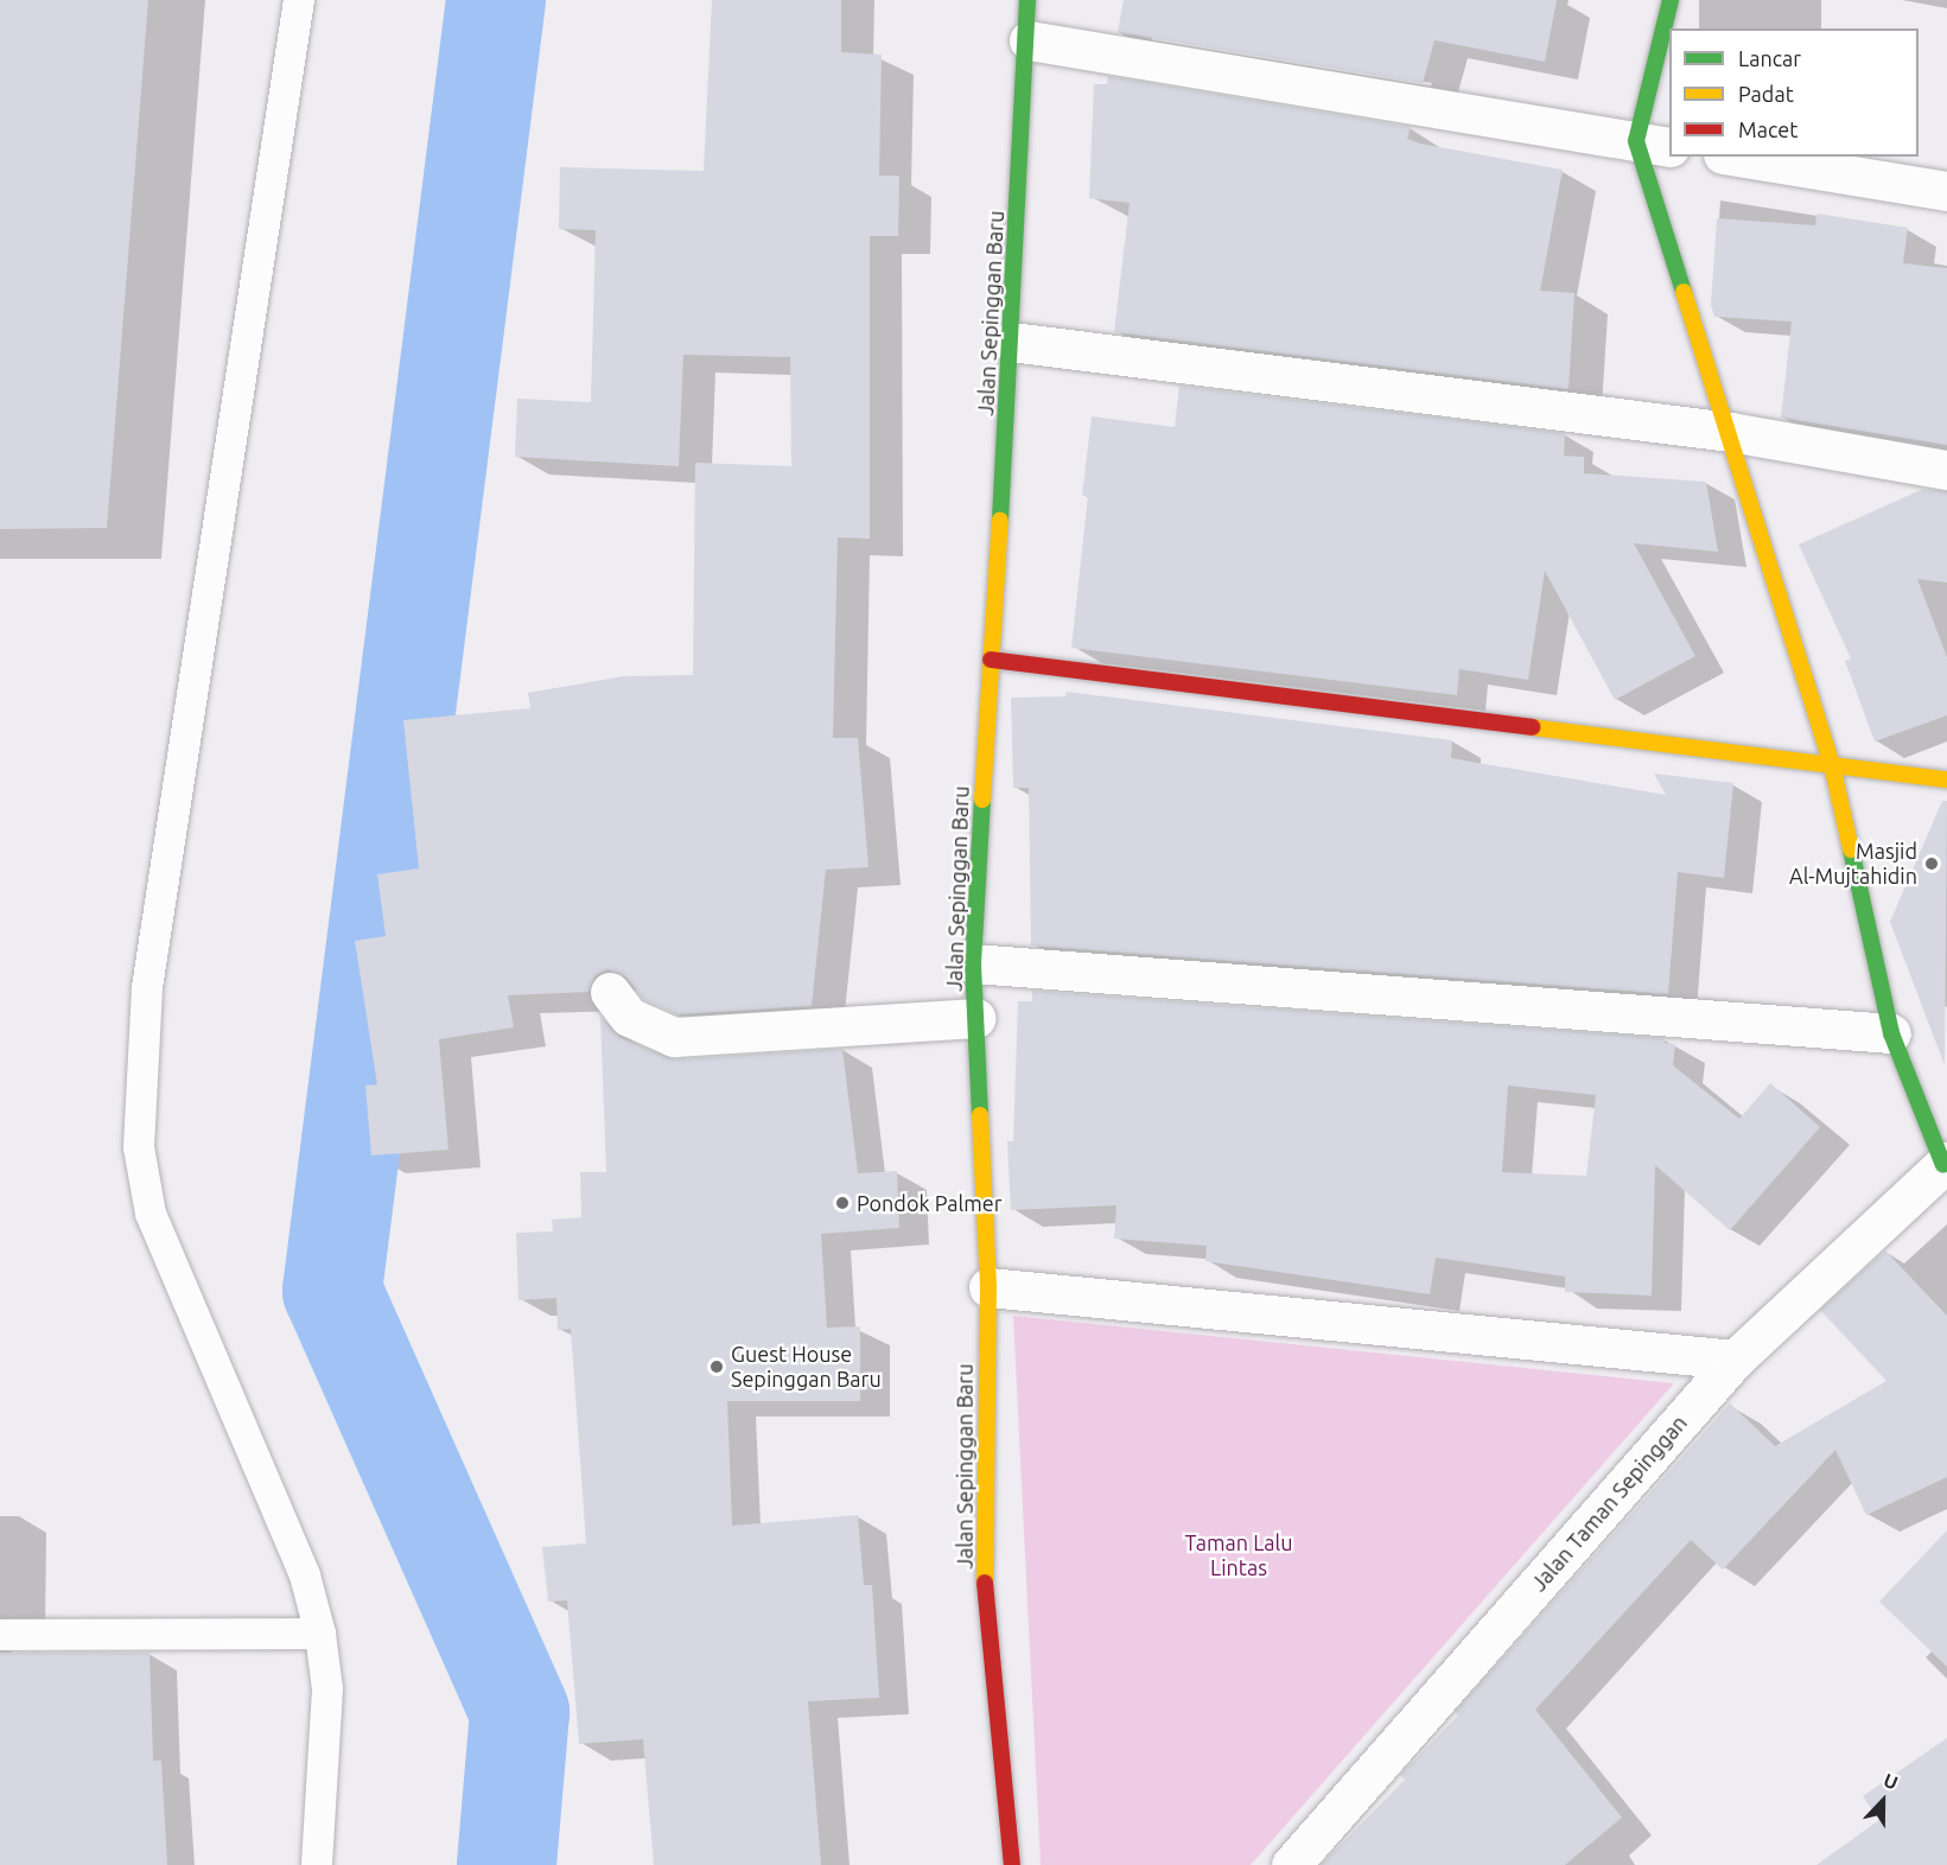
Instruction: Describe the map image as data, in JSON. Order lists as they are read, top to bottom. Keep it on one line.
{"streets":{"street":["Jalan Sepinggan Baru","Jalan Taman Sepinggan"]},"parks":["Taman Lalu Lintas"],"places":["Masjid Al-Mujtahidin","Pondok Palmer","Guest House Sepinggan Baru"],"legend":["Lancar","Padat","Macet"],"north":"top"}
